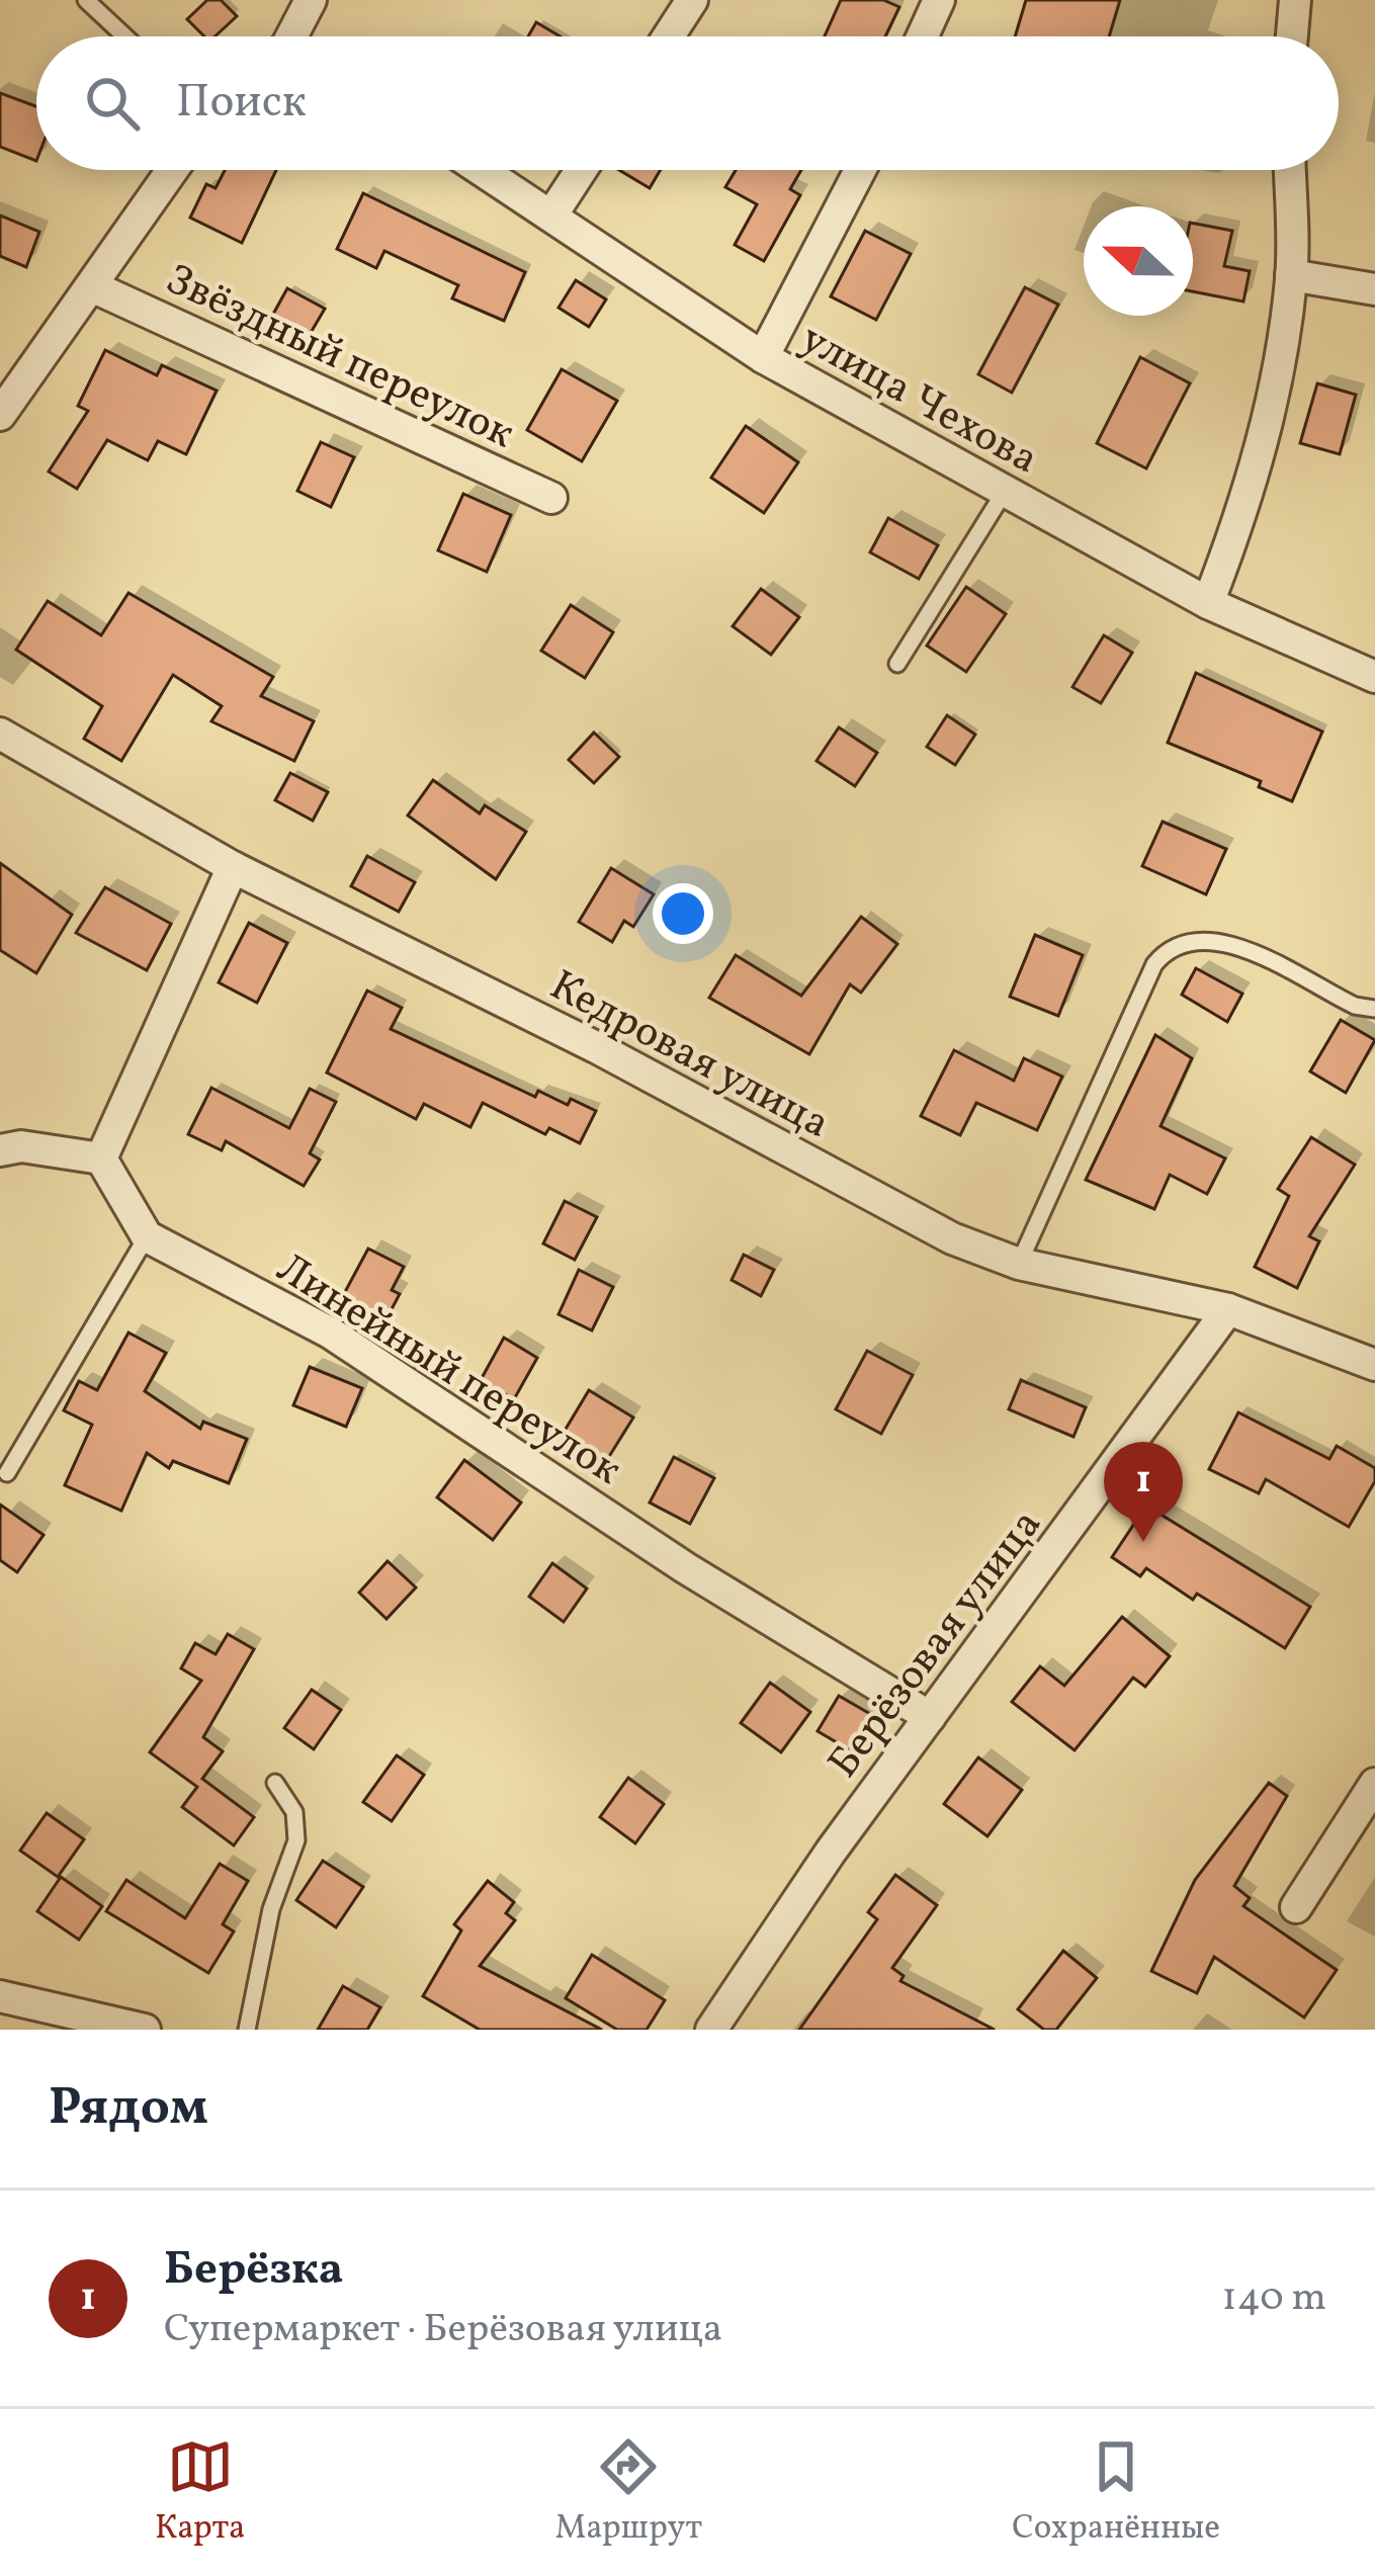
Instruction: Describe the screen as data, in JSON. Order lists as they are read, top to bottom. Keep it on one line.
{"streets":{"street":["Звёздный переулок","улица Чехова","Кедровая улица","Линейный переулок","Берёзовая улица"]},"crossings":[["Кедровая улица","Берёзовая улица"],["Линейный переулок","Берёзовая улица"]],"north":"left","page":{"search":"Поиск","pins":"1","heading":"Рядом","list":[{"mark":"1","name":"Берёзка","note":"Супермаркет · Берёзовая улица","value":"140 m"}],"nav":["Карта","Маршрут","Сохранённые"]}}
